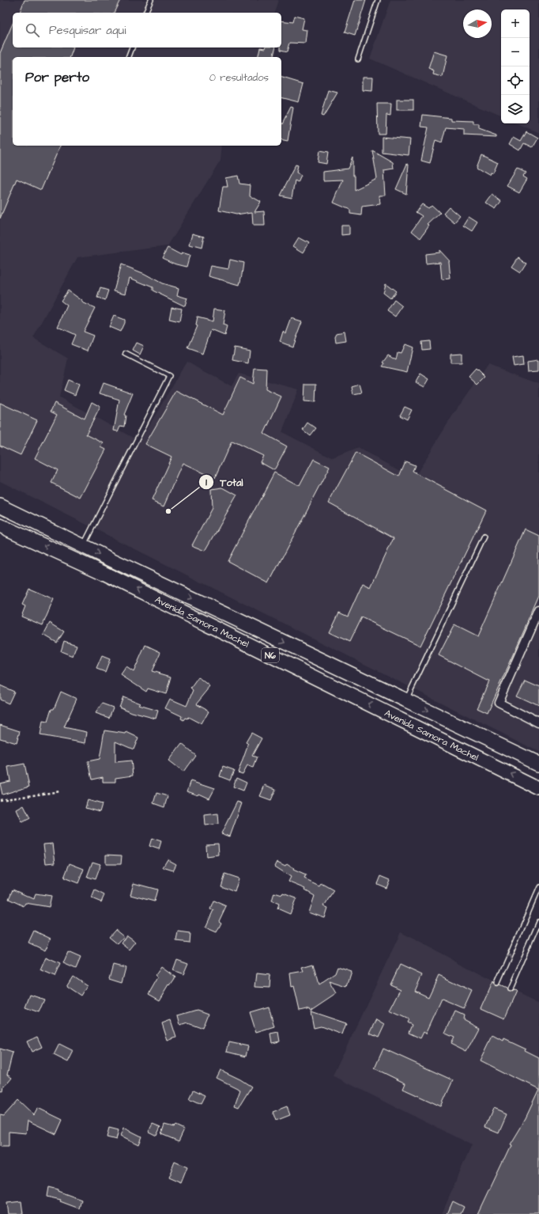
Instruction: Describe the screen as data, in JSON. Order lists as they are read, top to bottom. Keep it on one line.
{"streets":{"highway":["Avenida Samora Machel","N6"]},"places":["Total"],"north":"right","page":{"map_buttons":["+","−"],"search":"Pesquisar aqui","heading":["Por perto","0 resultados"]}}
